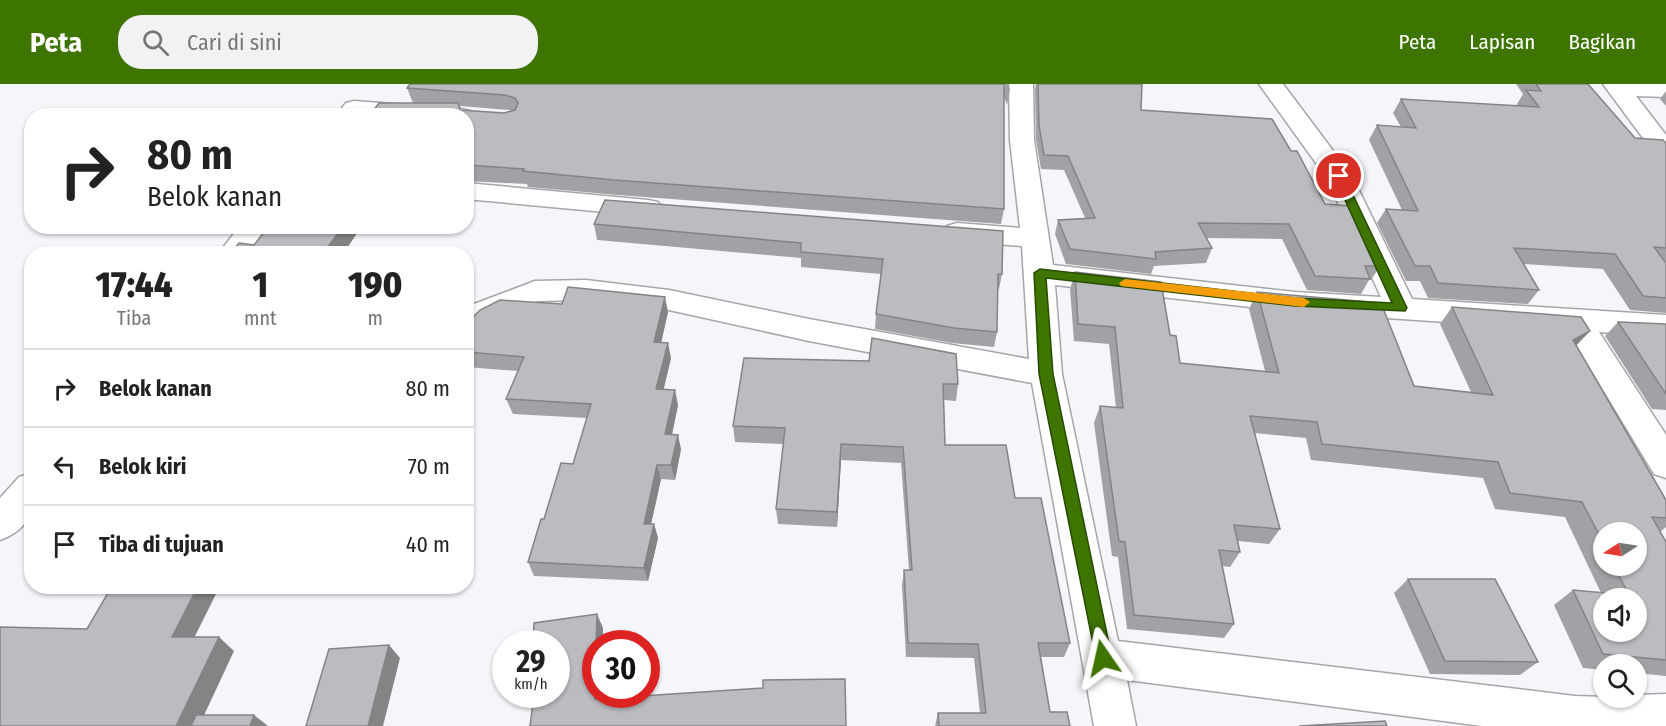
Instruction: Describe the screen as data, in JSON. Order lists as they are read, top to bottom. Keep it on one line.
{"north":"left","page":{"header":"Peta","search":"Cari di sini","nav":["Peta","Lapisan","Bagikan"],"turn":["80 m","Belok kanan"],"eta":["17:44","Tiba","1","mnt","190","m"],"list":[{"name":"Belok kanan","value":"80 m"},{"name":"Belok kiri","value":"70 m"},{"name":"Tiba di tujuan","value":"40 m"}],"speed":"29 km/h","limit":"30"}}
